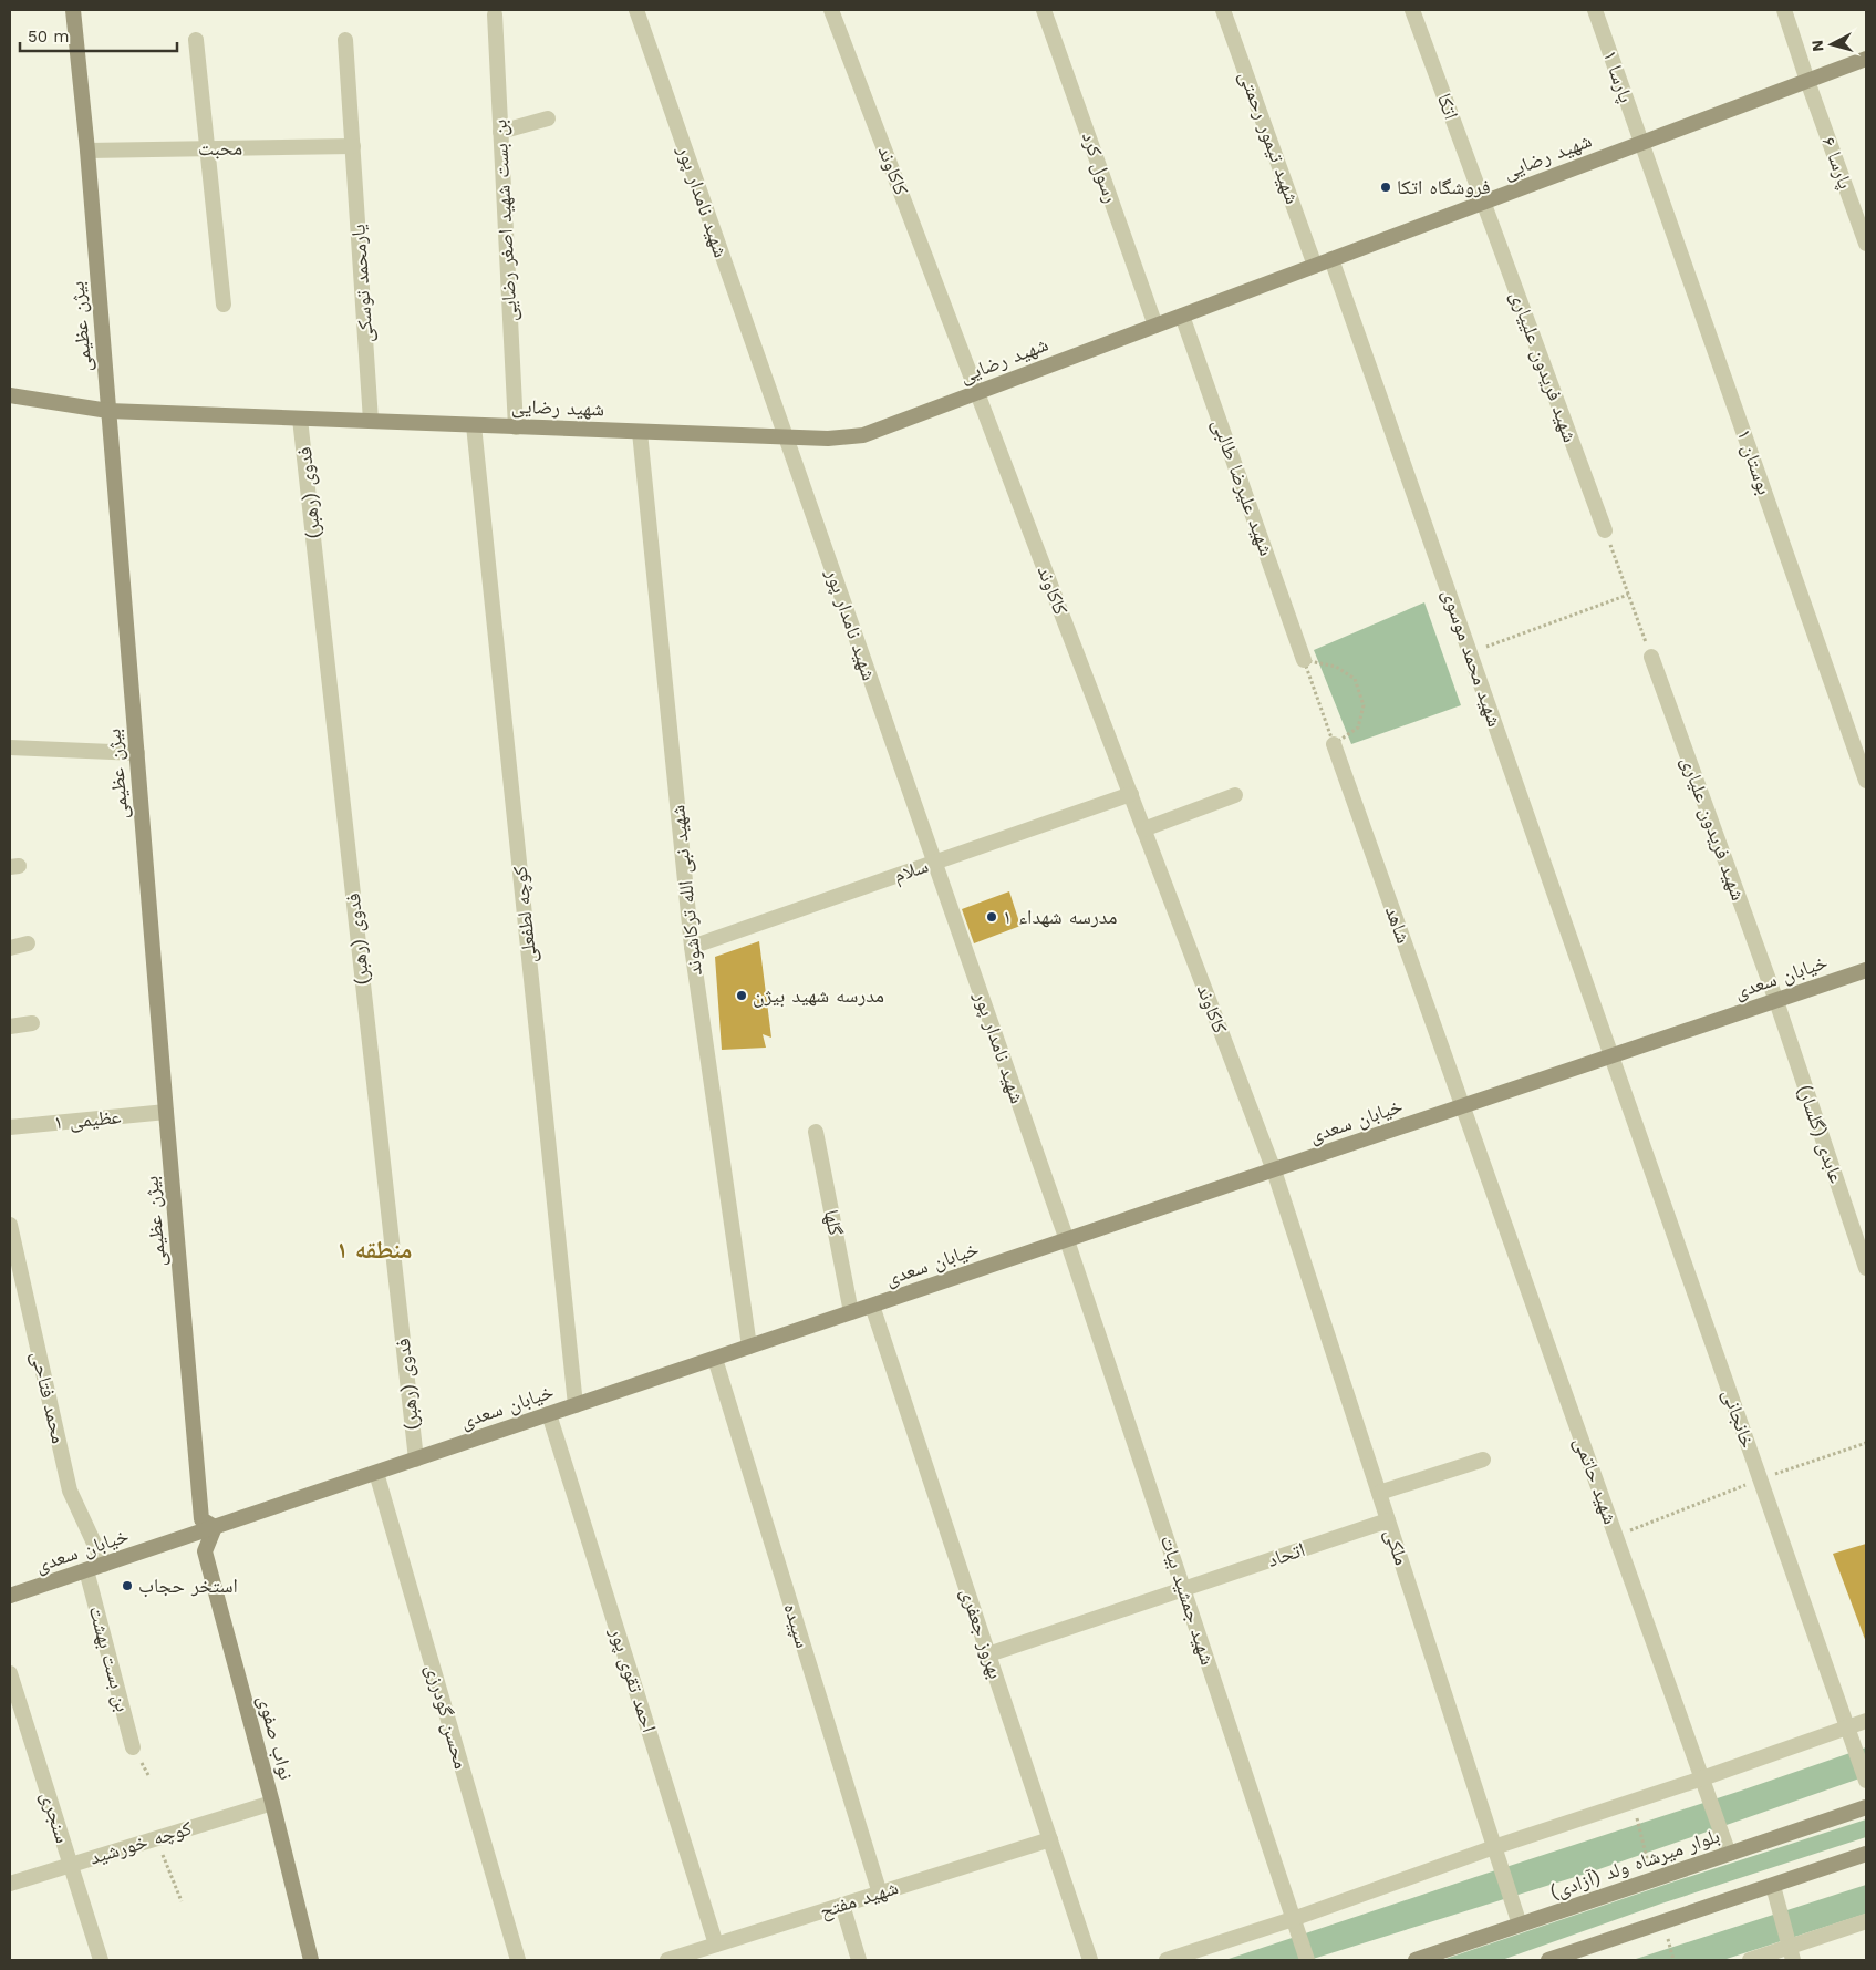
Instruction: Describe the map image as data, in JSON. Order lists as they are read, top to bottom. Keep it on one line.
{"streets":{"main road":["شهید رضایی","بیژن عظیمی","خیابان سعدی","نواب صفوی","بلوار میرشاه ولد (آزادی)"],"street":["پارسا ۱","اتکا","شهید تیمور رحمتی","محبت","پارسا ۶","رسول کرد","کاکاوند","شهید نامدار پور","بن بست شهید اصغر رضایی","یارمحمد توسکی","شهید فریدون علییاری","بوستان ۱","شهید علیرضا طالبی","فدوی (رهبر)","شهید محمد موسوی","شهید فریدون علیاری","سلام","شهید نبی الله ترکاشوند","کوچه لطفعلی","شاهد","عظیمی ۱","عابدی (گلسار)","گلها","محمد فتاحی","خانجانی","شهید حاتمی","ملکی","اتحاد","شهید جمشید بیات","سپیده","بهروز جعفری","بن بست بهشت","احمد تقوی پور","محسن گودرزی","سنجری","کوچه خورشید","شهید مفتح"]},"crossings":[["پارسا ۱","شهید رضایی"],["پارسا ۱","بوستان ۱"],["اتکا","شهید رضایی"],["اتکا","شهید فریدون علییاری"],["شهید تیمور رحمتی","شهید رضایی"],["محبت","یارمحمد توسکی"],["محبت","بیژن عظیمی"],["شهید رضایی","پارسا ۶"],["شهید رضایی","رسول کرد"],["شهید رضایی","کاکاوند"],["شهید رضایی","شهید نامدار پور"],["شهید رضایی","بن بست شهید اصغر رضایی"],["شهید رضایی","یارمحمد توسکی"],["شهید رضایی","بیژن عظیمی"],["شهید رضایی","شهید فریدون علییاری"],["شهید رضایی","بوستان ۱"],["شهید رضایی","شهید علیرضا طالبی"],["شهید رضایی","فدوی (رهبر)"],["شهید رضایی","شهید محمد موسوی"],["شهید رضایی","شهید نبی الله ترکاشوند"],["شهید رضایی","کوچه لطفعلی"],["کاکاوند","سلام"],["کاکاوند","خیابان سعدی"],["کاکاوند","ملکی"],["شهید نامدار پور","سلام"],["شهید نامدار پور","خیابان سعدی"],["شهید نامدار پور","شهید جمشید بیات"],["بیژن عظیمی","خیابان سعدی"],["بیژن عظیمی","عظیمی ۱"],["بیژن عظیمی","نواب صفوی"],["فدوی (رهبر)","خیابان سعدی"],["شهید محمد موسوی","خیابان سعدی"],["شهید محمد موسوی","خانجانی"],["شهید فریدون علیاری","خیابان سعدی"],["شهید فریدون علیاری","عابدی (گلسار)"],["سلام","شهید نبی الله ترکاشوند"],["شهید نبی الله ترکاشوند","خیابان سعدی"],["کوچه لطفعلی","خیابان سعدی"],["شاهد","خیابان سعدی"],["شاهد","شهید حاتمی"],["خیابان سعدی","عابدی (گلسار)"],["خیابان سعدی","گلها"],["خیابان سعدی","محمد فتاحی"],["خیابان سعدی","خانجانی"],["خیابان سعدی","شهید حاتمی"],["خیابان سعدی","ملکی"],["خیابان سعدی","شهید جمشید بیات"],["خیابان سعدی","سپیده"],["خیابان سعدی","بهروز جعفری"],["خیابان سعدی","بن بست بهشت"],["خیابان سعدی","احمد تقوی پور"],["خیابان سعدی","محسن گودرزی"],["خیابان سعدی","نواب صفوی"],["شهید حاتمی","بلوار میرشاه ولد (آزادی)"],["ملکی","اتحاد"],["ملکی","بلوار میرشاه ولد (آزادی)"],["اتحاد","شهید جمشید بیات"],["اتحاد","بهروز جعفری"],["سپیده","شهید مفتح"],["بهروز جعفری","شهید مفتح"],["احمد تقوی پور","شهید مفتح"],["نواب صفوی","کوچه خورشید"],["سنجری","کوچه خورشید"]],"districts":["منطقه ۱"],"places":["فروشگاه اتکا","مدرسه شهداء ۱","مدرسه شهید بیژن","استخر حجاب"],"scale_bar":"50 m","north":"left"}
